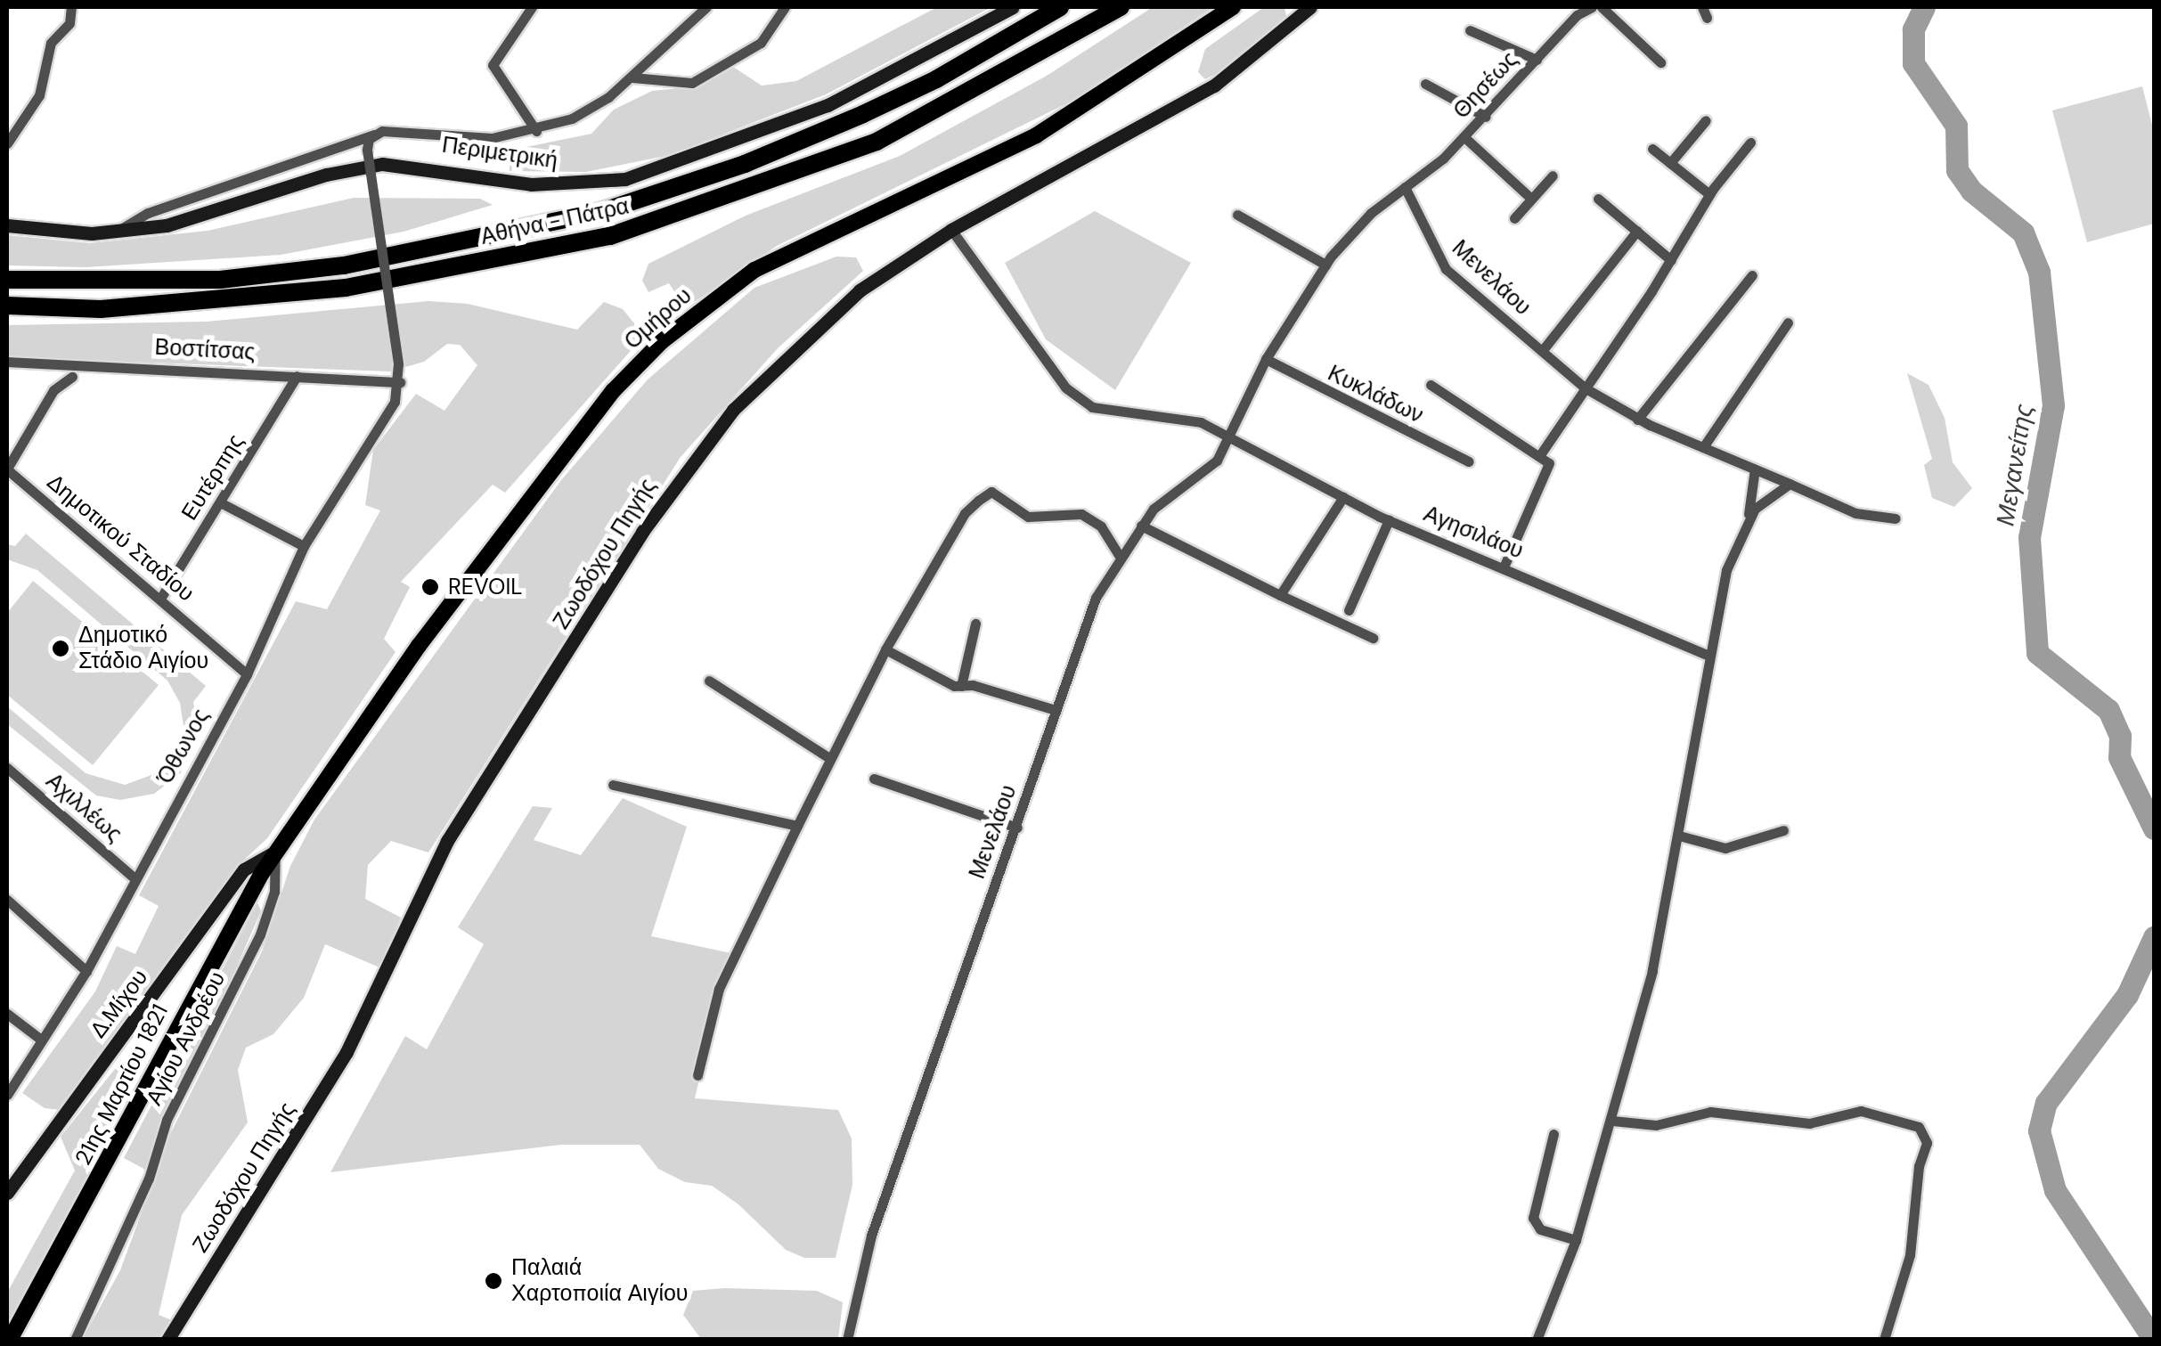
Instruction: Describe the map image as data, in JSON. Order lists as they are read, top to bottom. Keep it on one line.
{"streets":{"highway":["Αθήνα - Πάτρα"],"main road":["Περιμετρική","Ομήρου","Ζωοδόχου Πηγής","Δ.Μίχου","21ης Μαρτίου 1821"],"street":["Θησέως","Μενελάου","Βοστίτσας","Κυκλάδων","Ευτέρπης","Αγησιλάου","Δημοτικού Σταδίου","Όθωνος","Αχιλλέως","Αγίου Ανδρέου"]},"crossings":[["Θησέως","Μενελάου"],["Μενελάου","Κυκλάδων"],["Μενελάου","Αγησιλάου"],["Ομήρου","Δ.Μίχου"],["Ομήρου","Αγίου Ανδρέου"],["Ομήρου","21ης Μαρτίου 1821"],["Βοστίτσας","Ευτέρπης"],["Βοστίτσας","Όθωνος"],["Ευτέρπης","Δημοτικού Σταδίου"],["Αγησιλάου","Ζωοδόχου Πηγής"],["Δημοτικού Σταδίου","Όθωνος"],["Όθωνος","Αχιλλέως"],["Δ.Μίχου","Αγίου Ανδρέου"],["Δ.Μίχου","21ης Μαρτίου 1821"],["Αγίου Ανδρέου","21ης Μαρτίου 1821"]],"water":["Μεγανείτης"],"places":["REVOIL","Δημοτικό Στάδιο Αιγίου","Παλαιά Χαρτοποιία Αιγίου"]}
